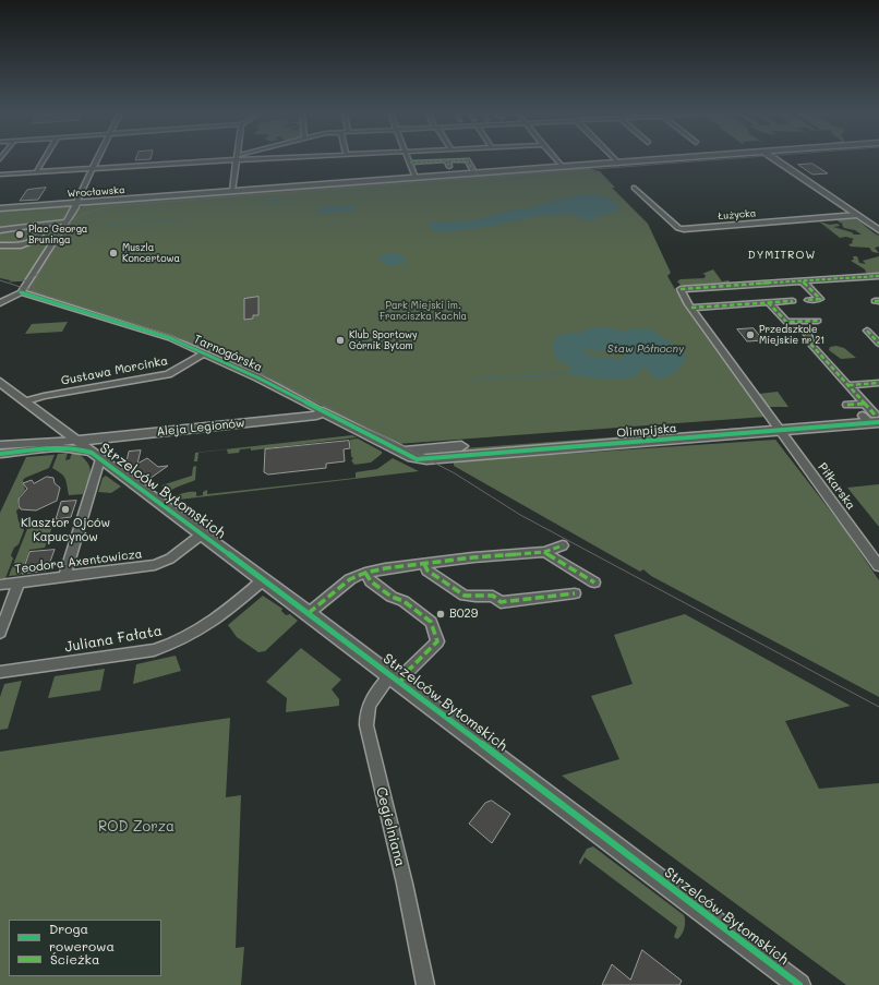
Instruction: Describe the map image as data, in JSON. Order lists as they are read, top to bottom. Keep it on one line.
{"streets":{"main road":["Wrocławska","Tarnogórska","Aleja Legionów","Olimpijska","Strzelców Bytomskich"],"street":["Łużycka","Gustawa Morcinka","Piłkarska","Teodora Axentowicza","Juliana Fałata","Cegielniana"]},"crossings":[["Tarnogórska","Gustawa Morcinka"],["Tarnogórska","Aleja Legionów"],["Tarnogórska","Olimpijska"],["Gustawa Morcinka","Strzelców Bytomskich"],["Aleja Legionów","Strzelców Bytomskich"],["Olimpijska","Piłkarska"],["Strzelców Bytomskich","Teodora Axentowicza"],["Strzelców Bytomskich","Juliana Fałata"],["Strzelców Bytomskich","Cegielniana"]],"districts":["DYMITROW"],"water":["Staw Północny"],"parks":["Park Miejski im. Franciszka Kachla","ROD Zorza"],"places":["Plac Georga Bruninga","Muszla Koncertowa","Przedszkole Miejskie nr 21","Klub Sportowy Górnik Bytom","Klasztor Ojców Kapucynów","B029"],"legend":["Droga rowerowa","Ścieżka"]}
